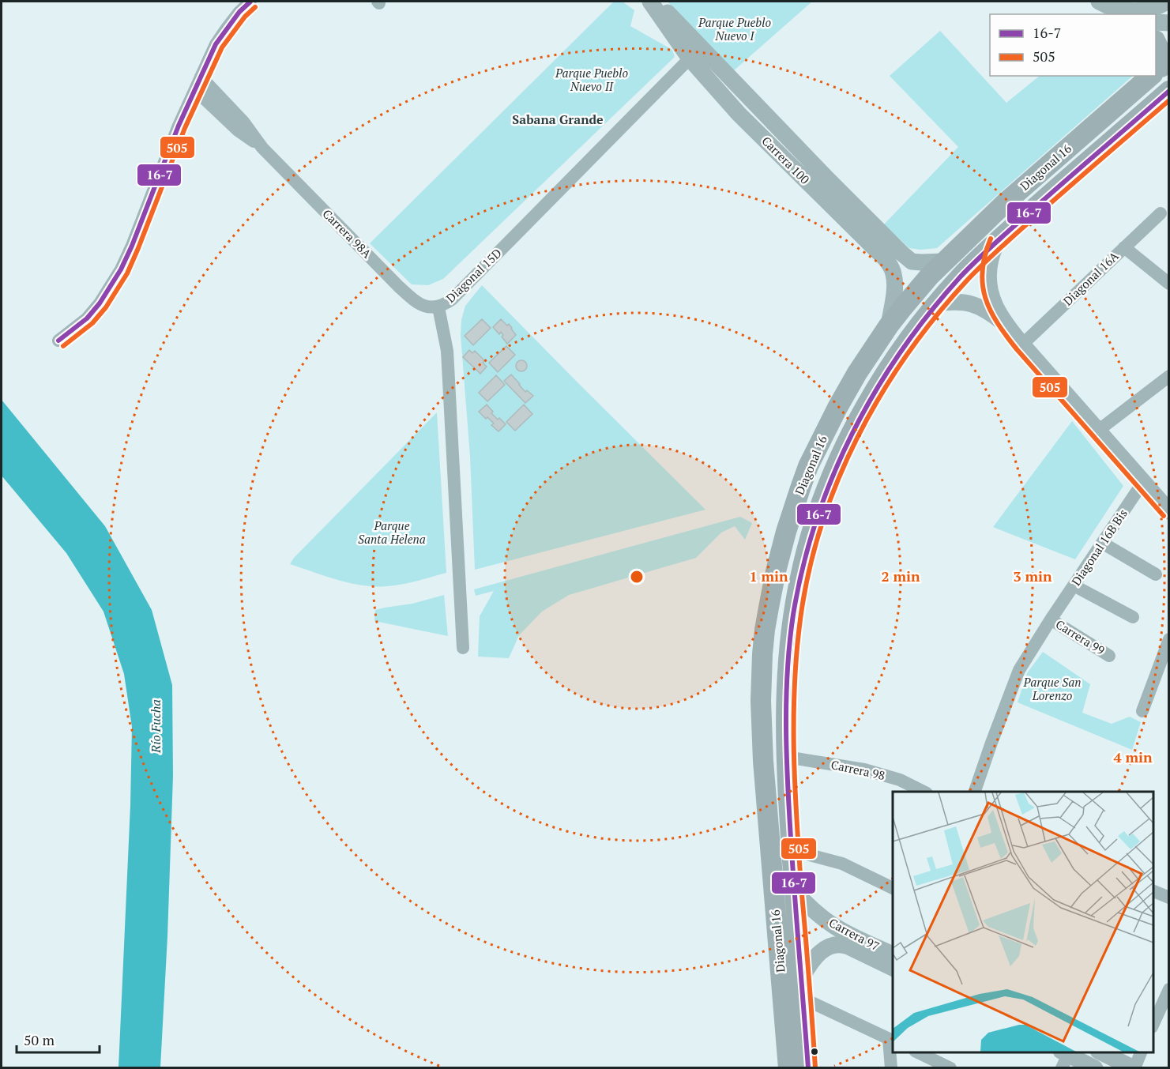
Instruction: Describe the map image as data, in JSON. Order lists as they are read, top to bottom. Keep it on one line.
{"streets":{"main road":["Diagonal 16"],"street":["Carrera 100","Carrera 98A","Diagonal 15D","Diagonal 16A","Diagonal 16B Bis","Carrera 99","Carrera 98","Carrera 97"]},"crossings":[["Carrera 100","Diagonal 16"],["Carrera 100","Diagonal 15D"],["Diagonal 16","Carrera 98"],["Diagonal 16","Carrera 97"],["Carrera 98A","Diagonal 15D"],["Diagonal 16B Bis","Carrera 99"]],"districts":["Sabana Grande"],"water":["Río Fucha"],"parks":["Parque Pueblo Nuevo I","Parque Pueblo Nuevo II","Parque Santa Helena","Parque San Lorenzo"],"lines":["transit line 16-7","transit line 505"],"legend":["16-7","505"],"scale_bar":"50 m","rings":["1 min","2 min","3 min","4 min"]}
